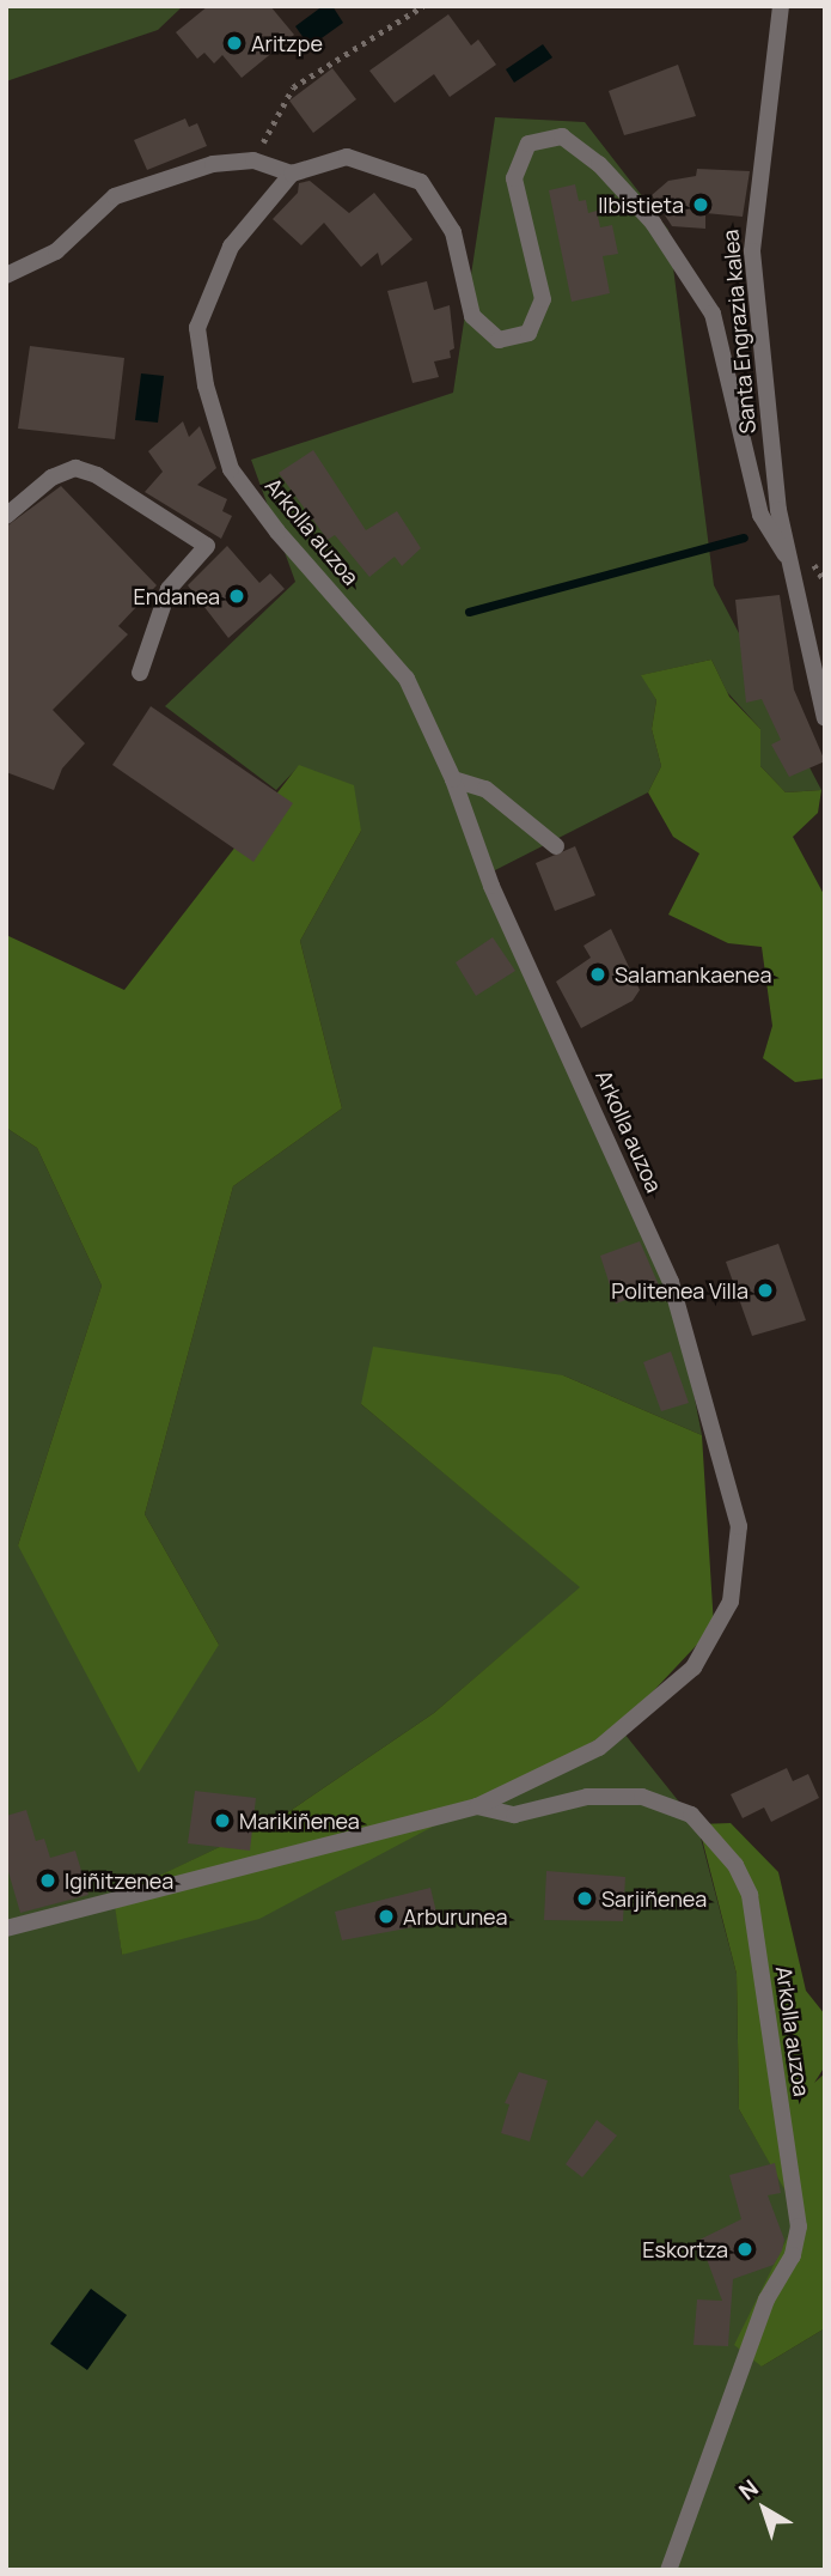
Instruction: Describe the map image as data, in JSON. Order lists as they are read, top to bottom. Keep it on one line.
{"streets":{"street":["Santa Engrazia kalea","Arkolla auzoa"]},"places":["Aritzpe","Ilbistieta","Endanea","Salamankaenea","Politenea Villa","Marikiñenea","Igiñitzenea","Sarjiñenea","Arburunea","Eskortza"],"north":"top left"}
